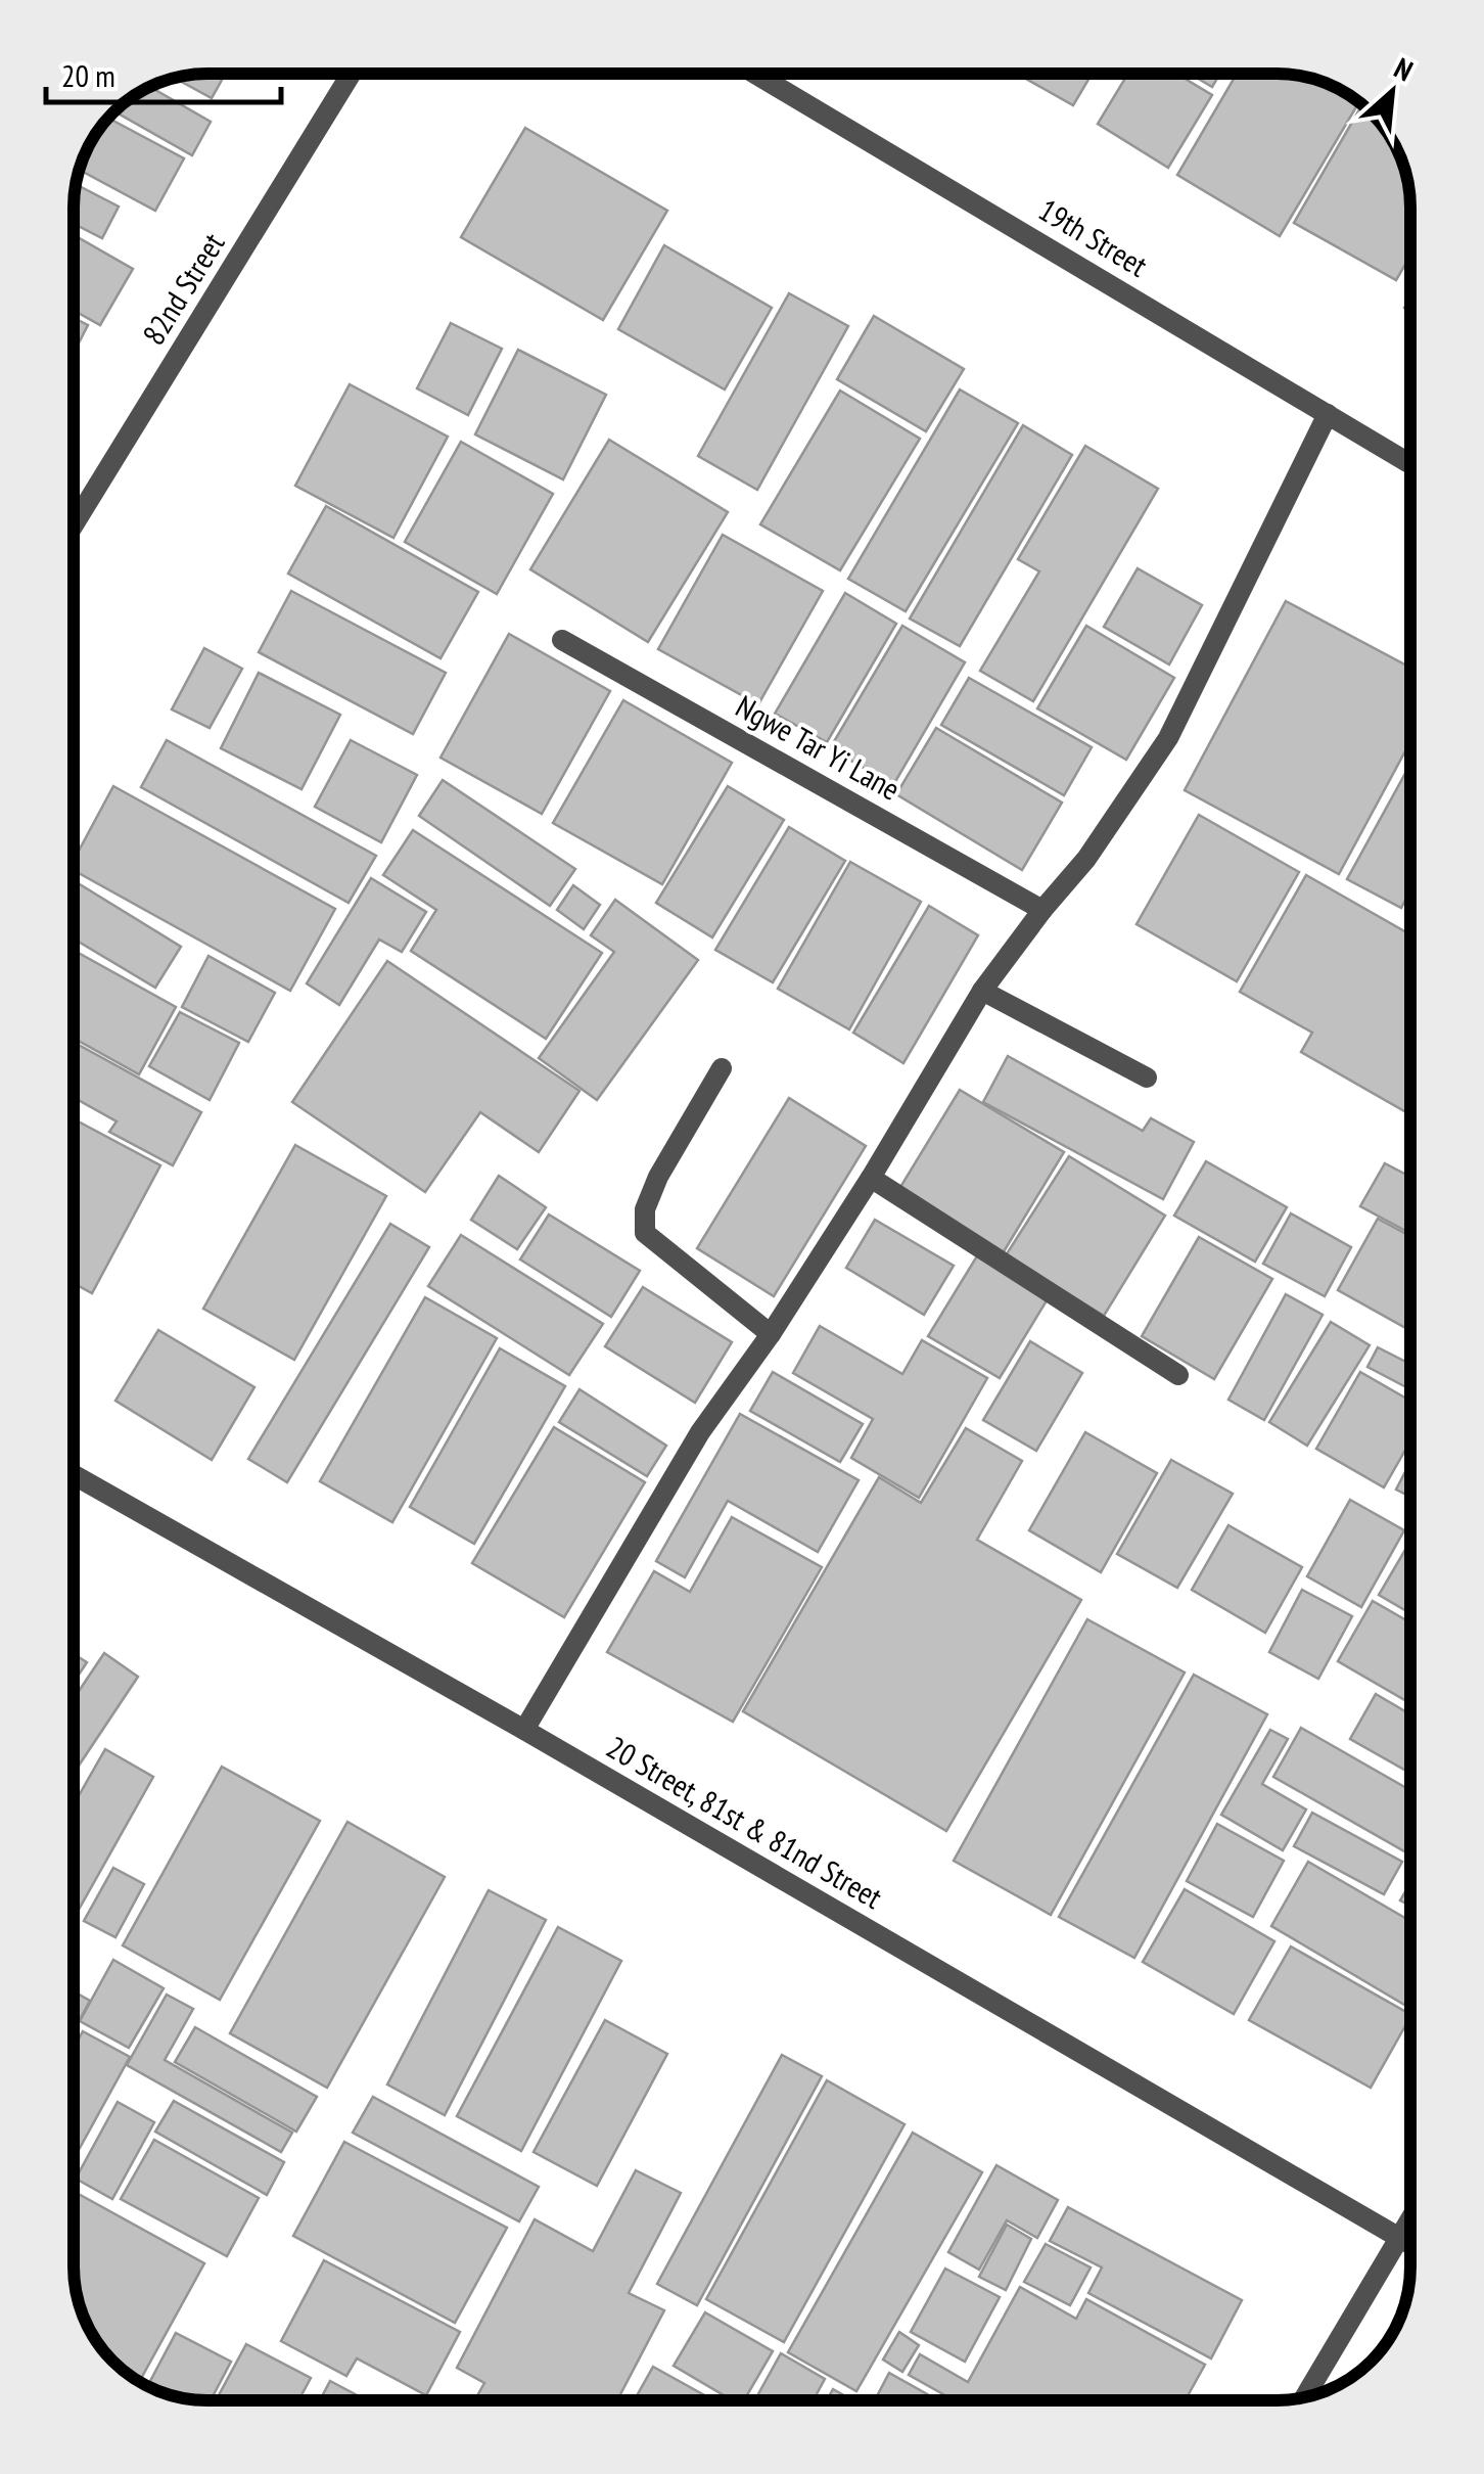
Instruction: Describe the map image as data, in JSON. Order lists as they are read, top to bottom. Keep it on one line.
{"streets":{"street":["19th Street","82nd Street","Ngwe Tar Yi Lane","20 Street, 81st & 81nd Street"]},"scale_bar":"20 m","north":"top right"}
